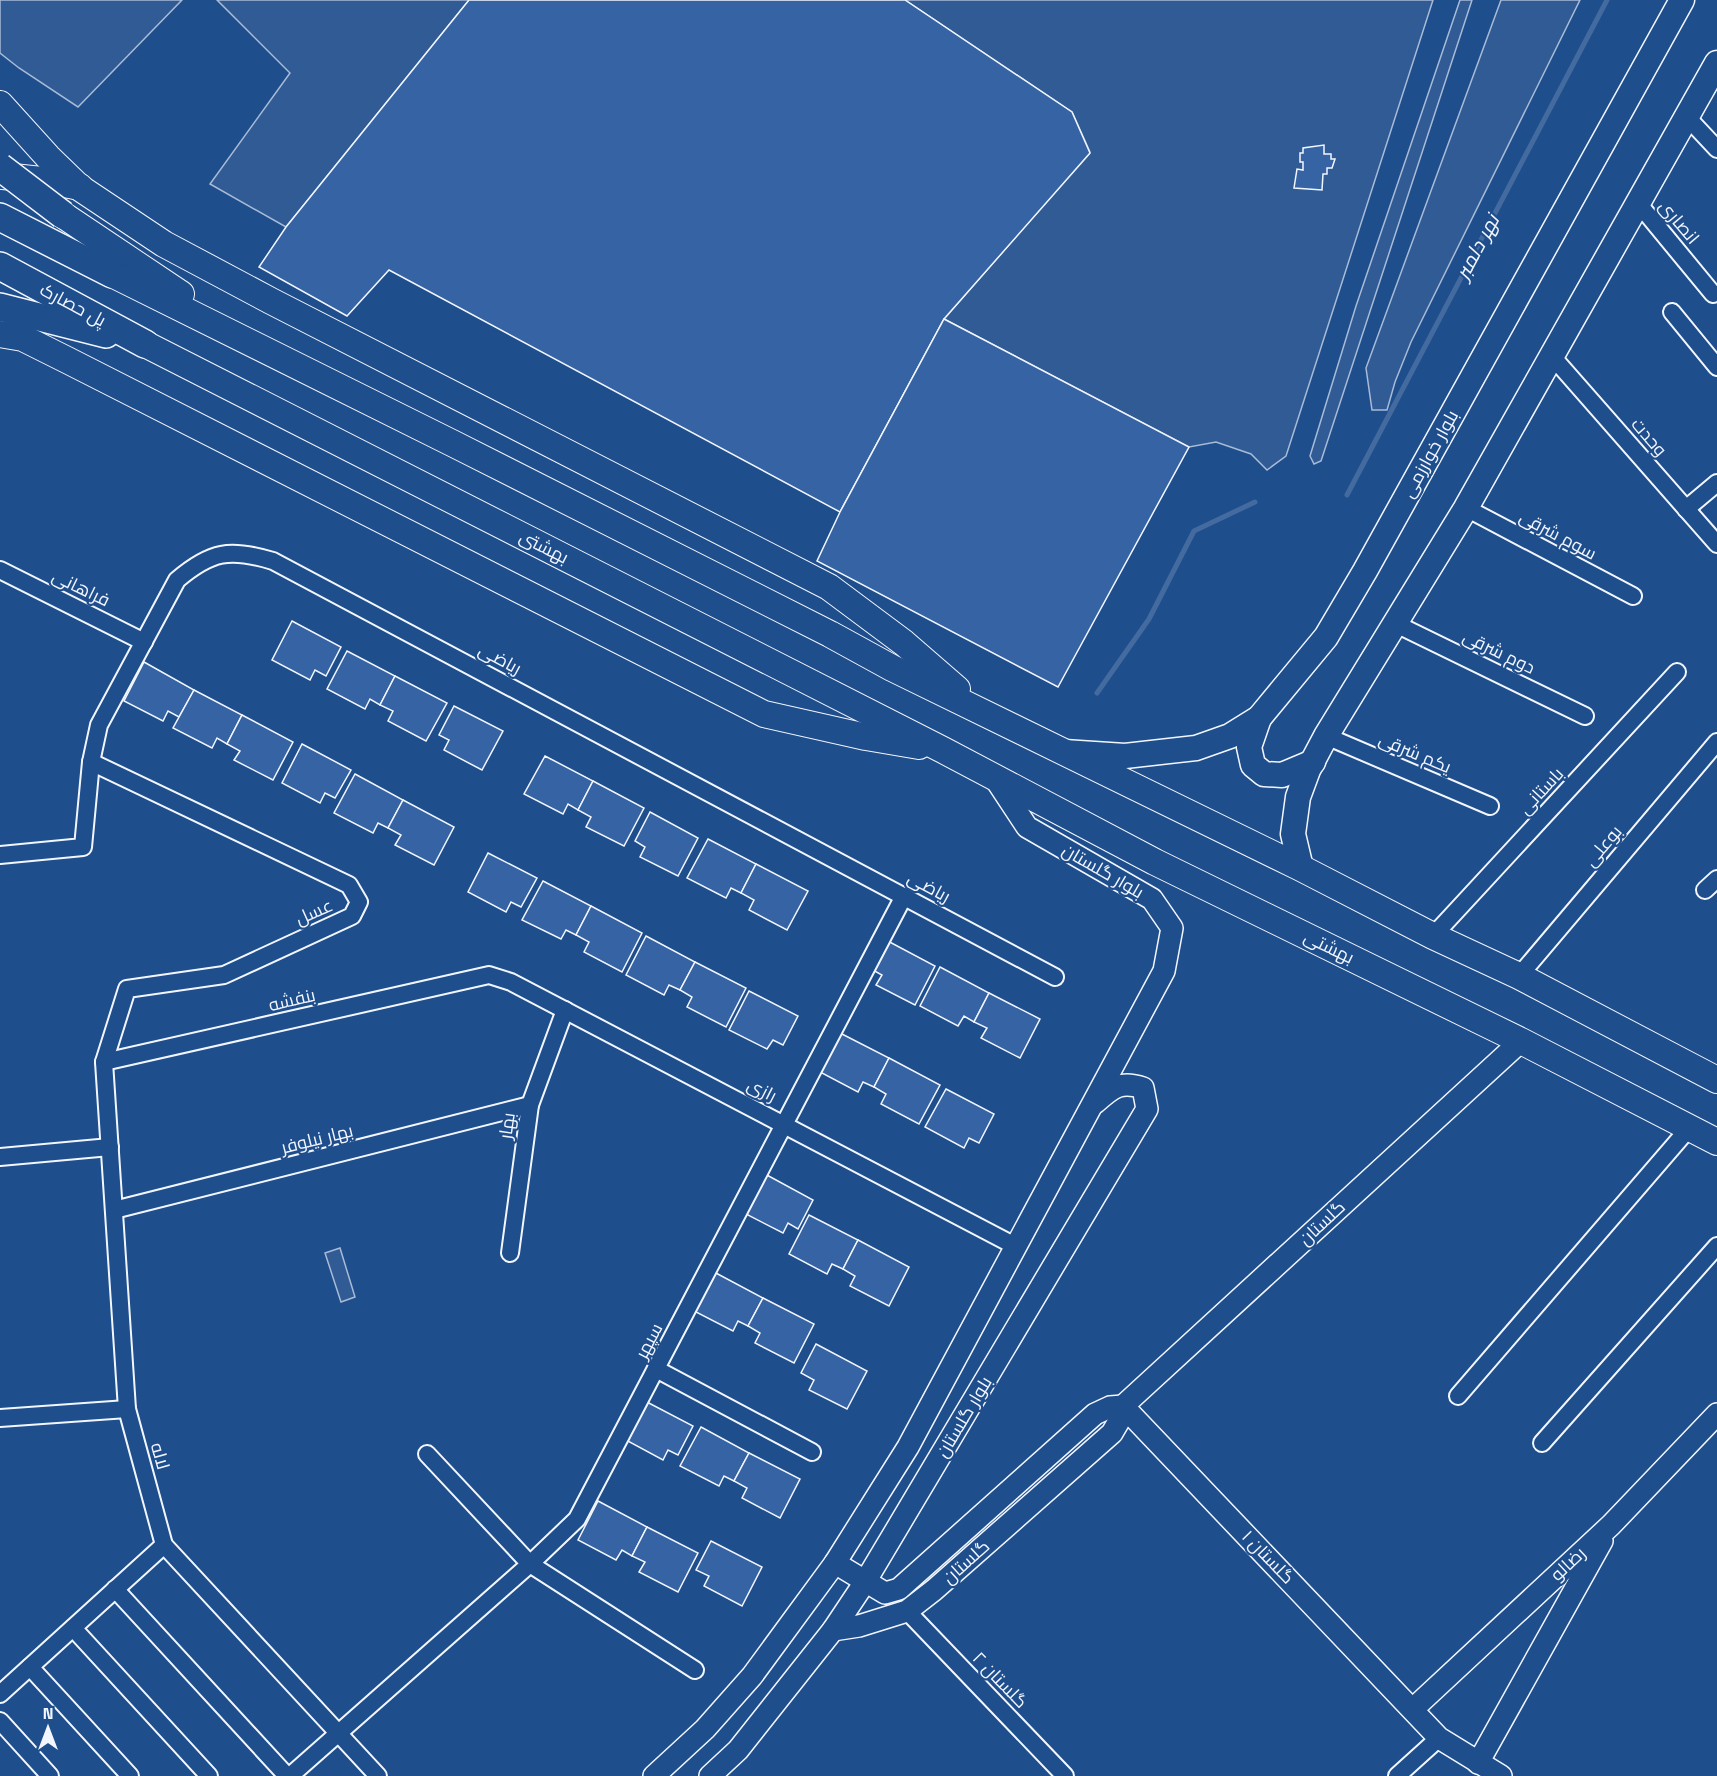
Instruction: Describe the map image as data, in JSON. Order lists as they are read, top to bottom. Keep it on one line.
{"streets":{"highway":["پل حصارک"],"main road":["بلوار خوارزمی","بهشتى","بهشتی"],"street":["انصاری","وحدت","سوم شرقی","فراهانی","دوم شرقی","ریاضی","یکم شرقی","باستانی","بوعلی","بلوار گلستان","عسل","بنفشه","رازی","بهار","بهار نیلوفر","گلستان","سپهر","لاله","گلستان ۱","رضالو","گلستان ۲"]},"crossings":[["پل حصارک","بهشتى"],["بهشتى","بهشتی"],["فراهانی","ریاضی"],["ریاضی","عسل"],["ریاضی","سپهر"],["بلوار گلستان","بهشتی"],["بلوار گلستان","رازی"],["بلوار گلستان","گلستان"],["عسل","بنفشه"],["عسل","لاله"],["بهشتی","گلستان"],["بنفشه","رازی"],["بنفشه","لاله"],["رازی","بهار"],["رازی","سپهر"],["بهار","بهار نیلوفر"],["بهار نیلوفر","لاله"],["گلستان","گلستان ۱"],["گلستان","گلستان ۲"],["سپهر","لاله"],["گلستان ۱","رضالو"]],"water":["نهر دلمبر"],"north":"top"}
